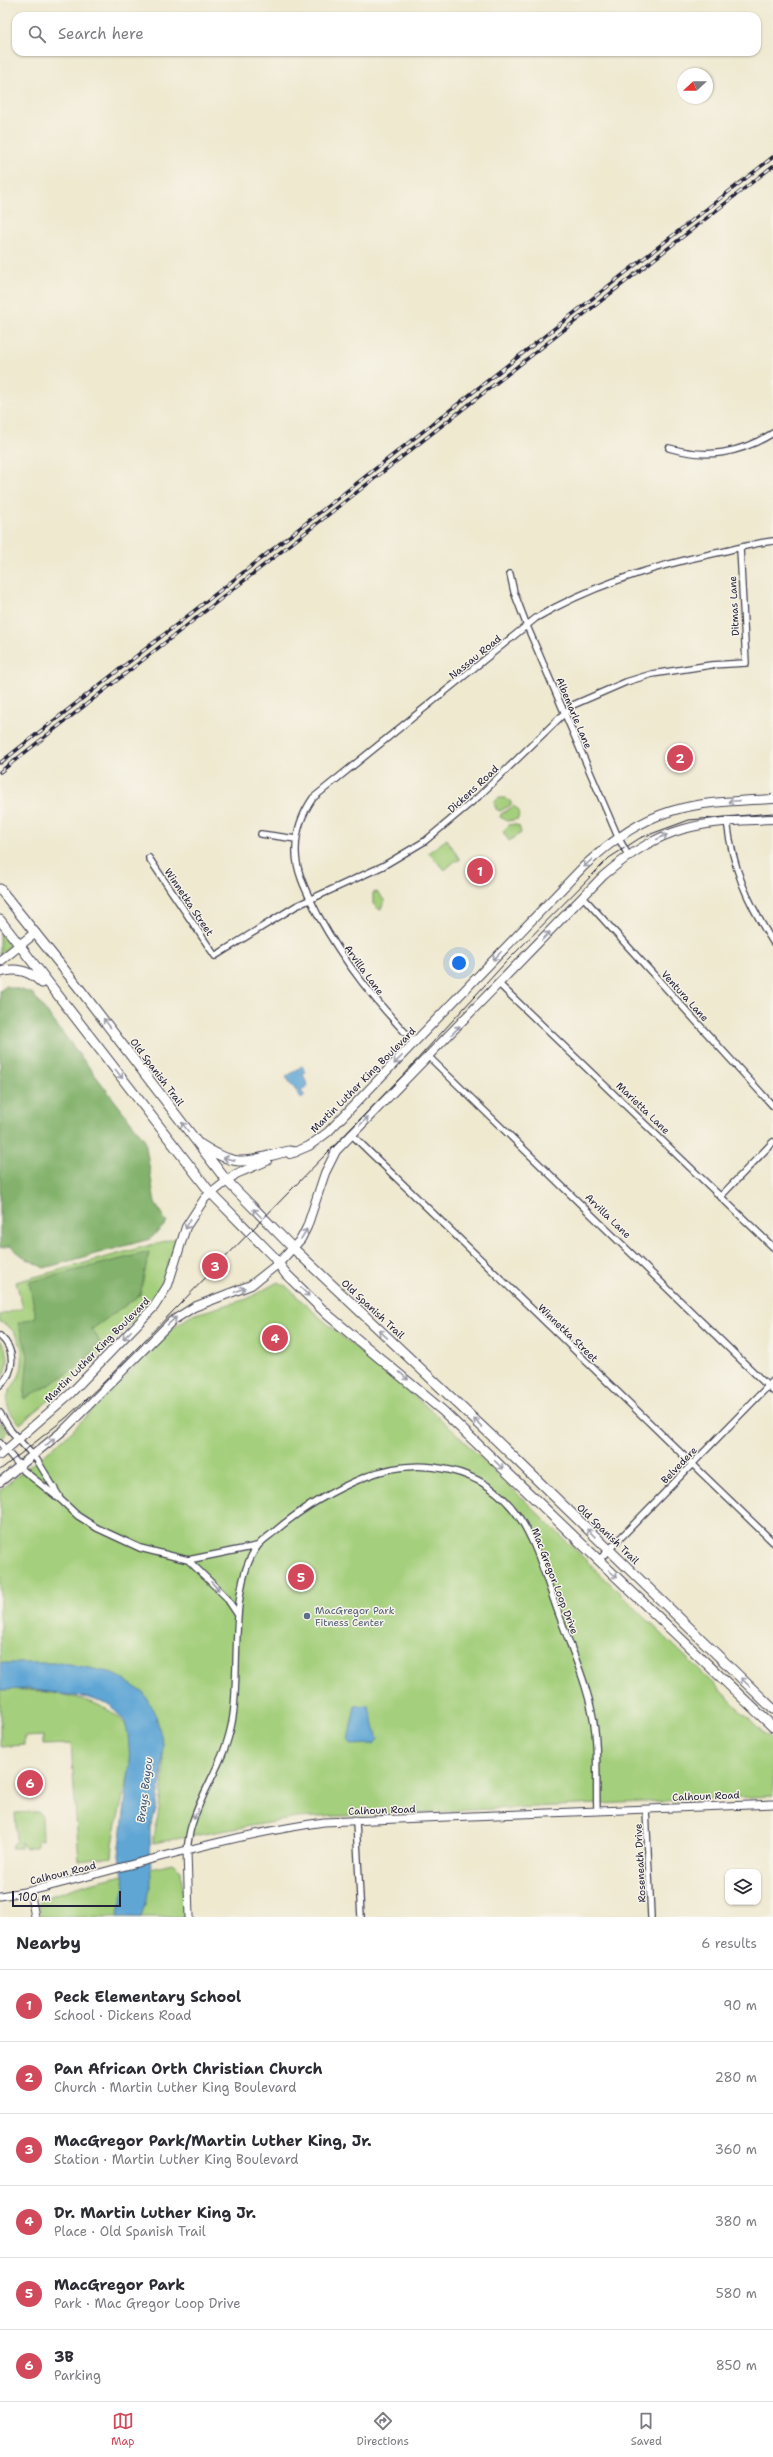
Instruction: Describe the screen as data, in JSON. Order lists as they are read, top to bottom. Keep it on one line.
{"streets":{"main road":["Old Spanish Trail","Martin Luther King Boulevard"],"street":["Ditmas Lane","Nassau Road","Albemarle Lane","Dickens Road","Winnetka Street","Arvilla Lane","Ventura Lane","Marietta Lane","Belvedere","Mac Gregor Loop Drive","Calhoun Road","Roseneath Drive"]},"crossings":[["Ditmas Lane","Nassau Road"],["Ditmas Lane","Dickens Road"],["Nassau Road","Albemarle Lane"],["Nassau Road","Dickens Road"],["Nassau Road","Arvilla Lane"],["Albemarle Lane","Dickens Road"],["Albemarle Lane","Martin Luther King Boulevard"],["Dickens Road","Winnetka Street"],["Dickens Road","Arvilla Lane"],["Winnetka Street","Belvedere"],["Arvilla Lane","Martin Luther King Boulevard"],["Arvilla Lane","Belvedere"],["Old Spanish Trail","Martin Luther King Boulevard"],["Old Spanish Trail","Belvedere"],["Mac Gregor Loop Drive","Calhoun Road"],["Calhoun Road","Roseneath Drive"]],"water":["Brays Bayou"],"places":["MacGregor Park Fitness Center"],"scale_bar":"100 m","north":"left","page":{"search":"Search here","pins":["2","1","3","4","5","6"],"scale":"100 m","heading":["Nearby","6 results"],"list":[{"mark":"1","name":"Peck Elementary School","note":"School · Dickens Road","value":"90 m"},{"mark":"2","name":"Pan African Orth Christian Church","note":"Church · Martin Luther King Boulevard","value":"280 m"},{"mark":"3","name":"MacGregor Park/Martin Luther King, Jr.","note":"Station · Martin Luther King Boulevard","value":"360 m"},{"mark":"4","name":"Dr. Martin Luther King Jr.","note":"Place · Old Spanish Trail","value":"380 m"},{"mark":"5","name":"MacGregor Park","note":"Park · Mac Gregor Loop Drive","value":"580 m"},{"mark":"6","name":"3B","note":"Parking","value":"850 m"}],"nav":["Map","Directions","Saved"]}}
